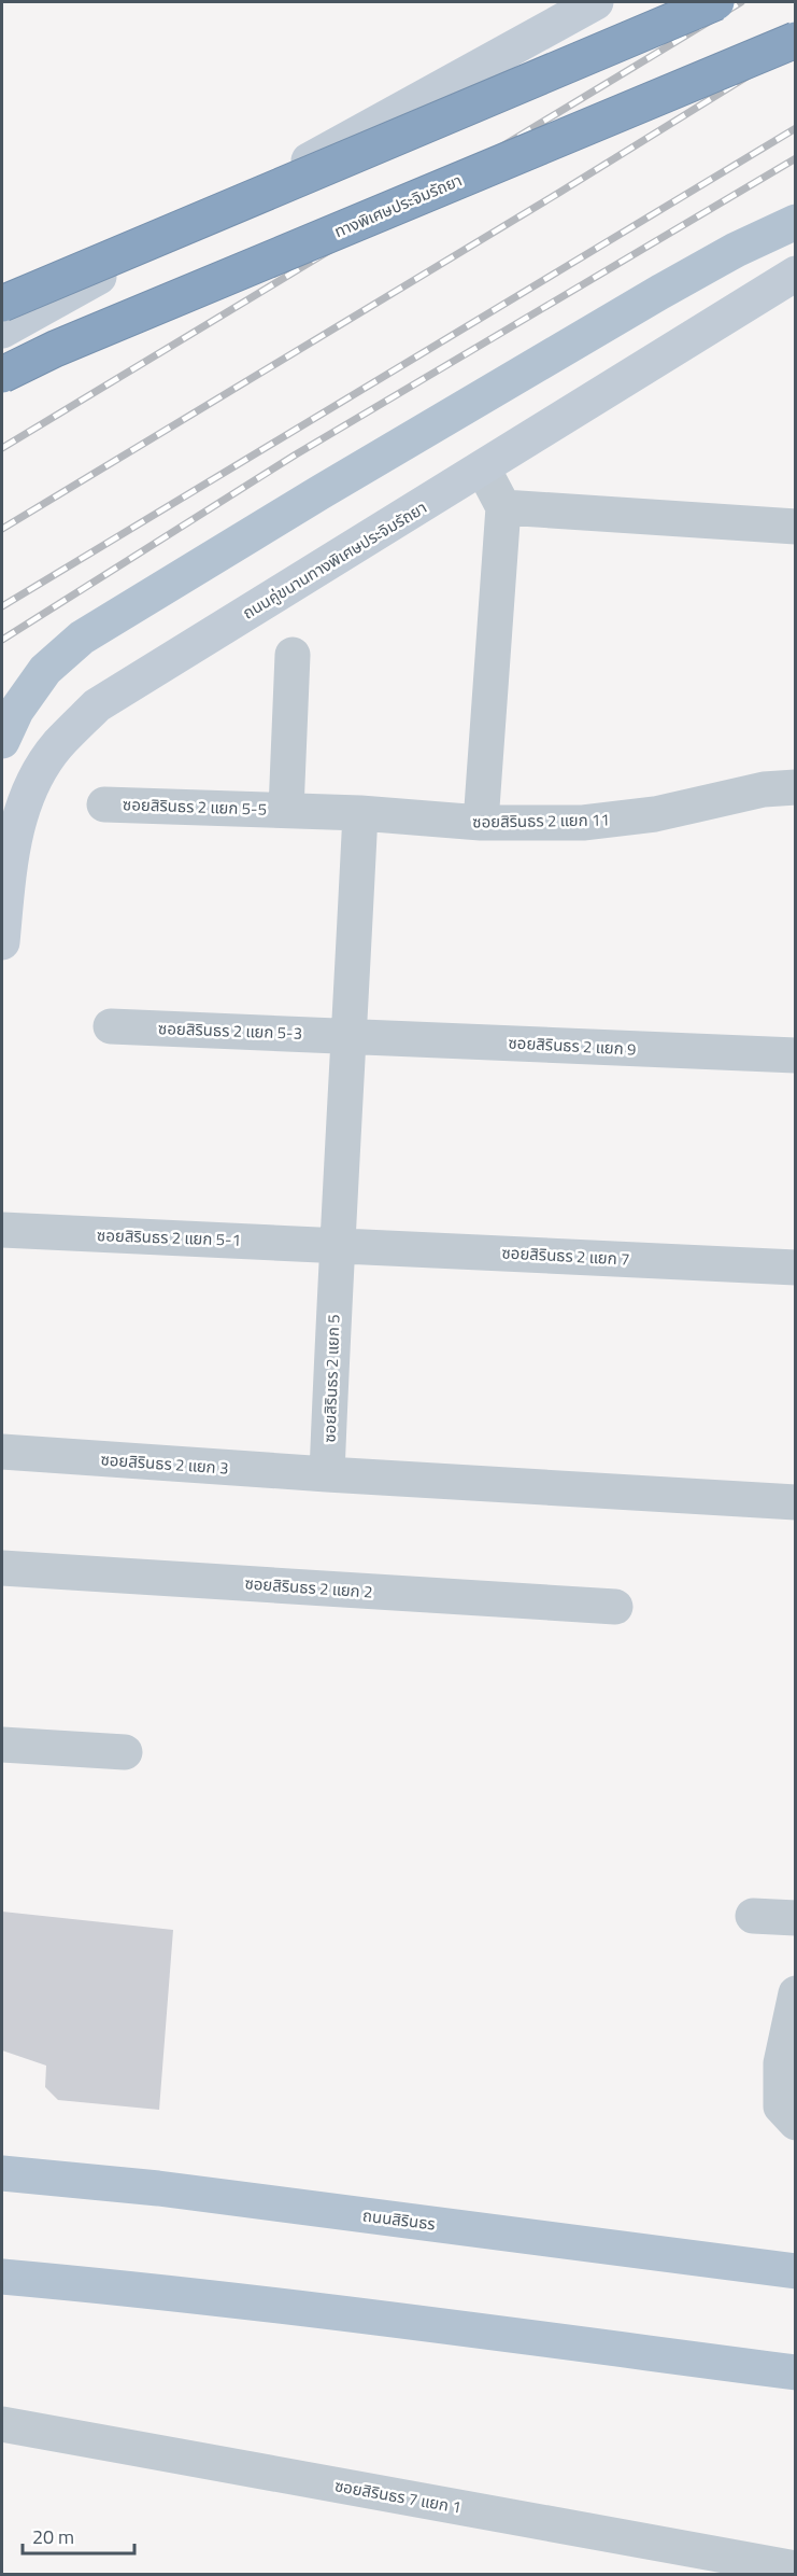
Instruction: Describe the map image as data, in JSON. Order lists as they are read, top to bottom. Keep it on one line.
{"streets":{"highway":["ทางพิเศษประจิมรัถยา"],"main road":["ถนนคู่ขนานทางพิเศษประจิมรัถยา","ถนนสิรินธร"],"street":["ซอยสิรินธร 2 แยก 5-5","ซอยสิรินธร 2 แยก 11","ซอยสิรินธร 2 แยก 5-3","ซอยสิรินธร 2 แยก 9","ซอยสิรินธร 2 แยก 5-1","ซอยสิรินธร 2 แยก 7","ซอยสิรินธร 2 แยก 5","ซอยสิรินธร 2 แยก 3","ซอยสิรินธร 2 แยก 2","ซอยสิรินธร 7 แยก 1"]},"crossings":[["ซอยสิรินธร 2 แยก 5-5","ซอยสิรินธร 2 แยก 11"],["ซอยสิรินธร 2 แยก 5-5","ซอยสิรินธร 2 แยก 5"],["ซอยสิรินธร 2 แยก 11","ซอยสิรินธร 2 แยก 5"],["ซอยสิรินธร 2 แยก 5-3","ซอยสิรินธร 2 แยก 9"],["ซอยสิรินธร 2 แยก 5-3","ซอยสิรินธร 2 แยก 5"],["ซอยสิรินธร 2 แยก 9","ซอยสิรินธร 2 แยก 5"],["ซอยสิรินธร 2 แยก 5-1","ซอยสิรินธร 2 แยก 7"],["ซอยสิรินธร 2 แยก 5-1","ซอยสิรินธร 2 แยก 5"],["ซอยสิรินธร 2 แยก 7","ซอยสิรินธร 2 แยก 5"],["ซอยสิรินธร 2 แยก 5","ซอยสิรินธร 2 แยก 3"]],"scale_bar":"20 m"}
